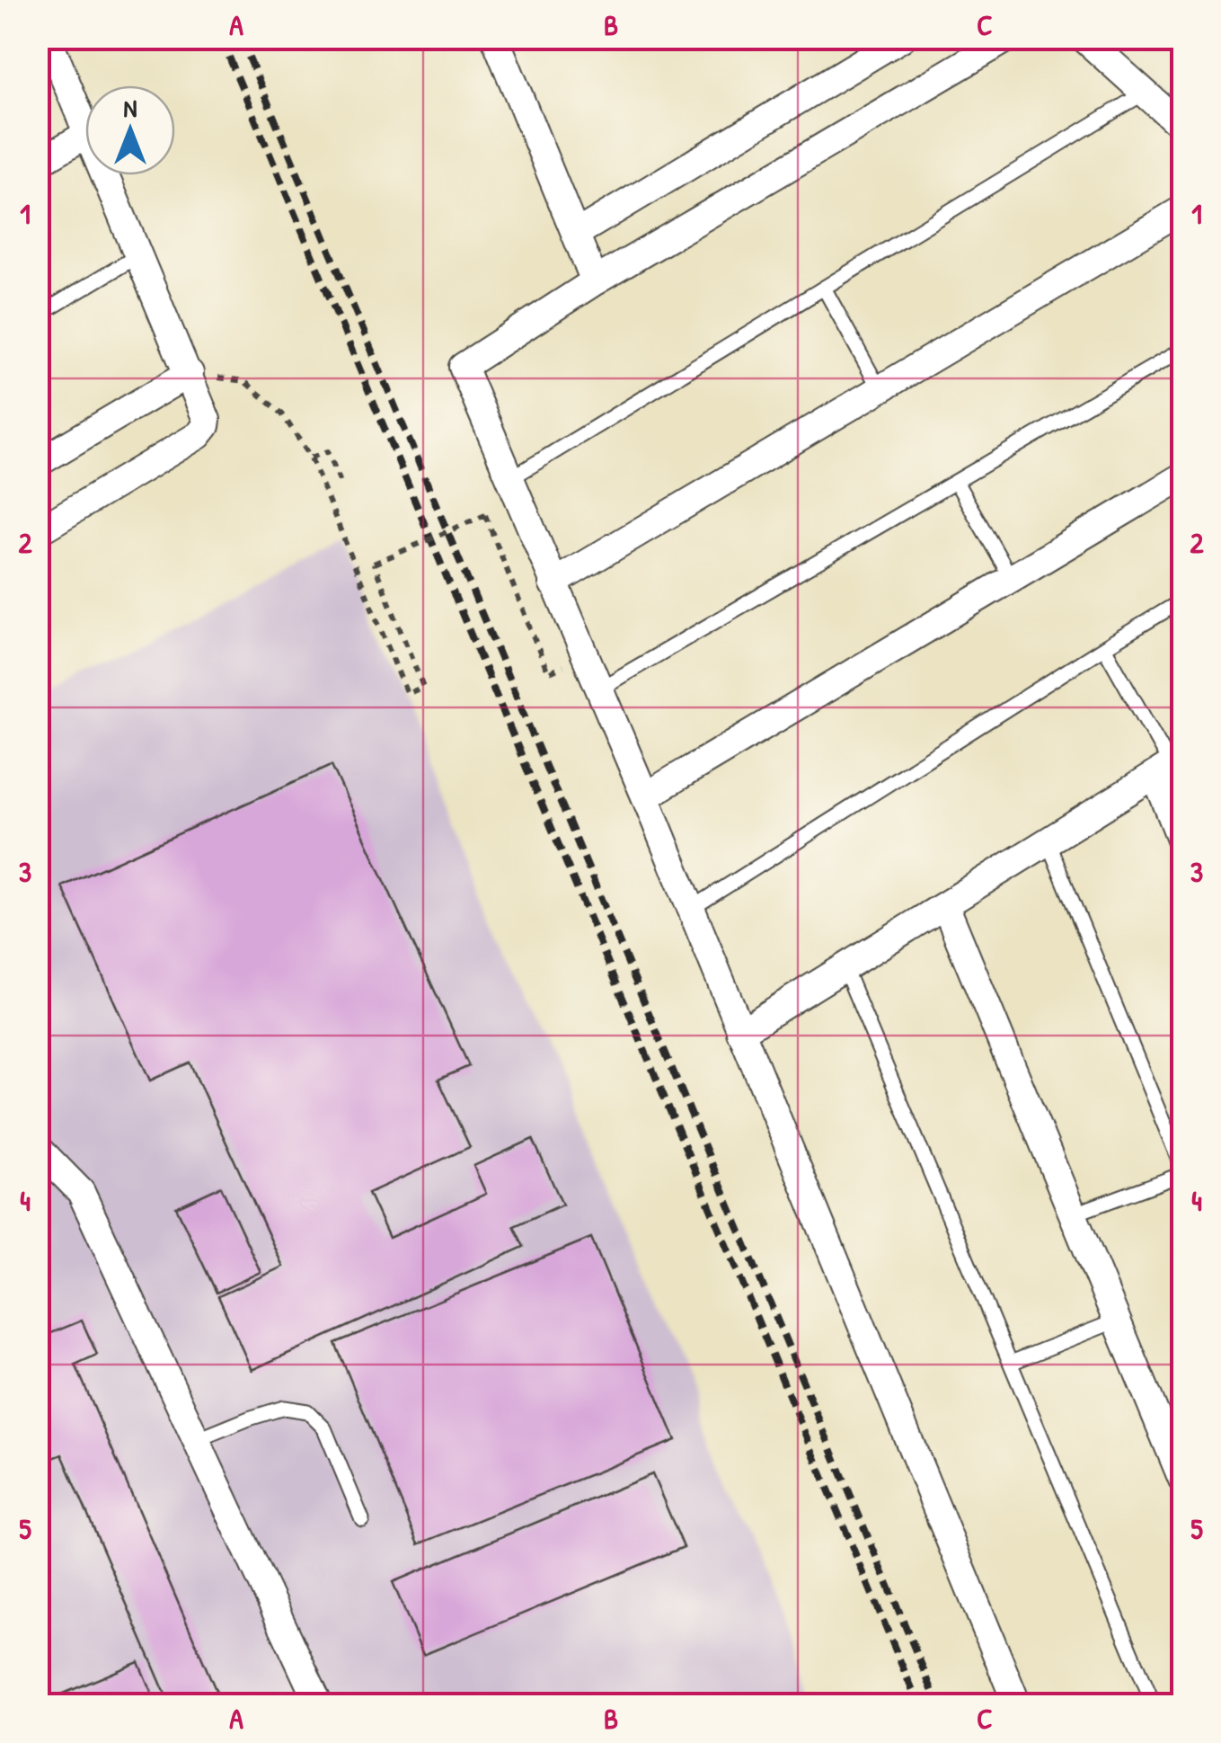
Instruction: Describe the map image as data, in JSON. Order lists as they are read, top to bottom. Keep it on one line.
{"north":"top","grid":{"columns":["A","B","C"],"rows":["1","2","3","4","5"]}}
